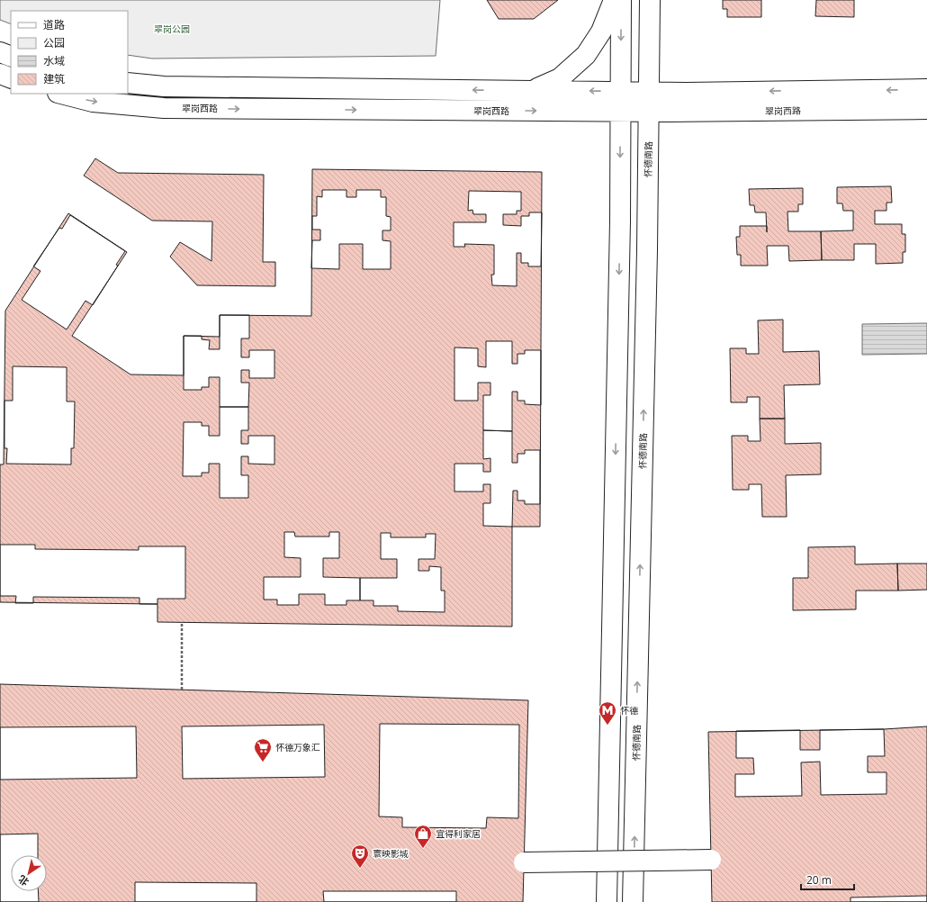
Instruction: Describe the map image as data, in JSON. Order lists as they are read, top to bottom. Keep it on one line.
{"streets":{"main road":["翠岗西路","怀德南路"]},"crossings":[["翠岗西路","怀德南路"]],"parks":["翠岗公园"],"places":{"metro station":["怀德"],"supermarket":["怀德万象汇"],"shop":["宜得利家居"],"theatre":["寰映影城"]},"legend":["道路","公园","水域","建筑"],"scale_bar":"20 m","north":"bottom left"}
